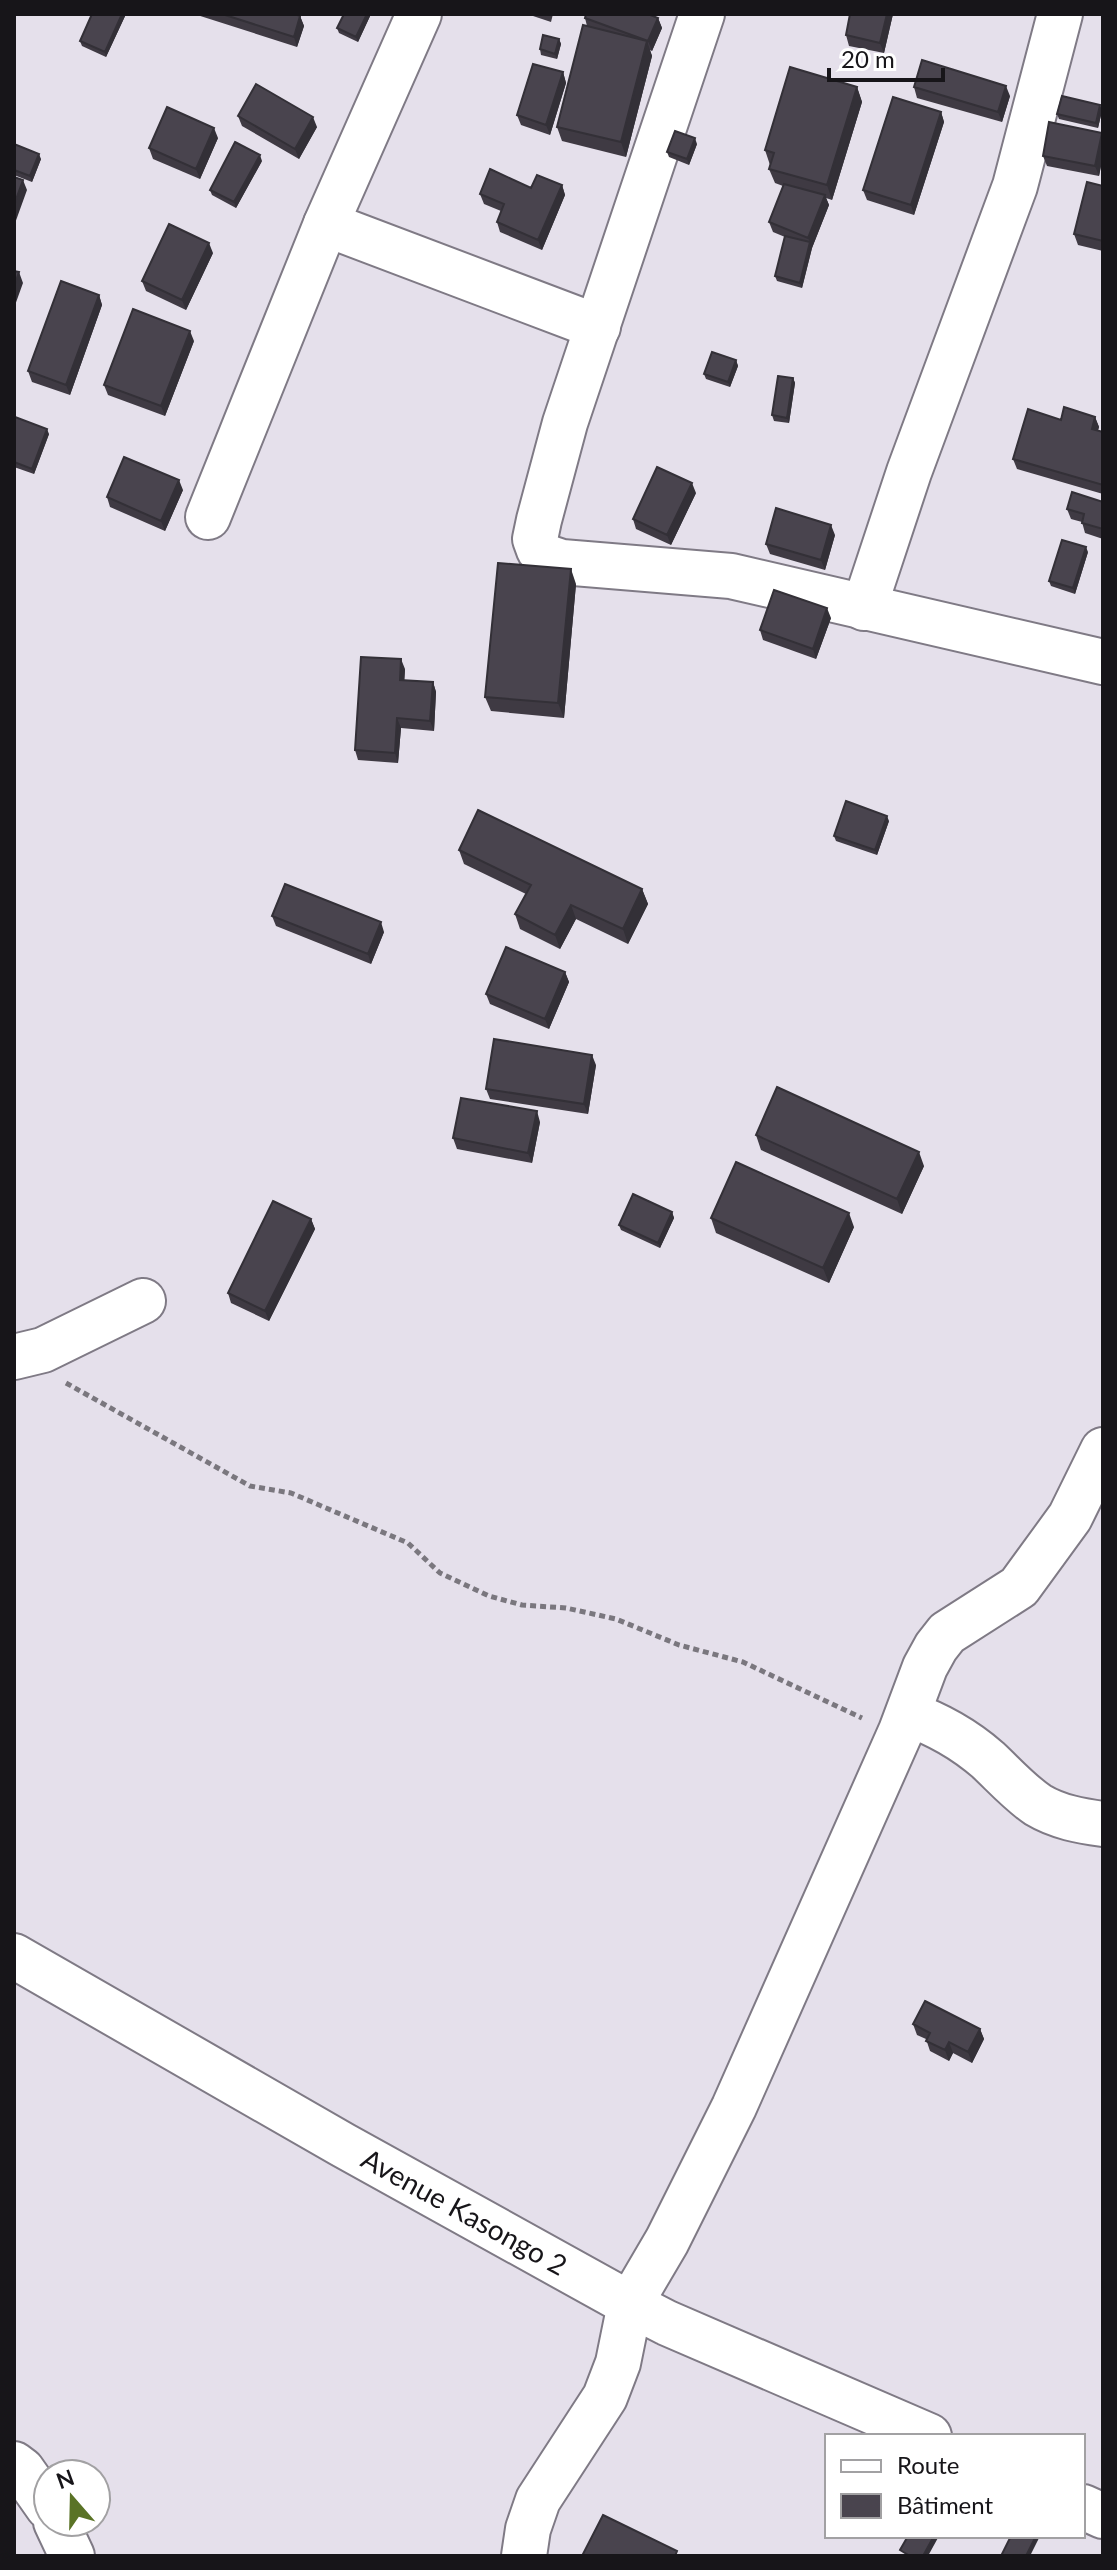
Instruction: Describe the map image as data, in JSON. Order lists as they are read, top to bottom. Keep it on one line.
{"streets":{"street":["Avenue Kasongo 2"]},"legend":["Route","Bâtiment"],"scale_bar":"20 m","north":"top"}
